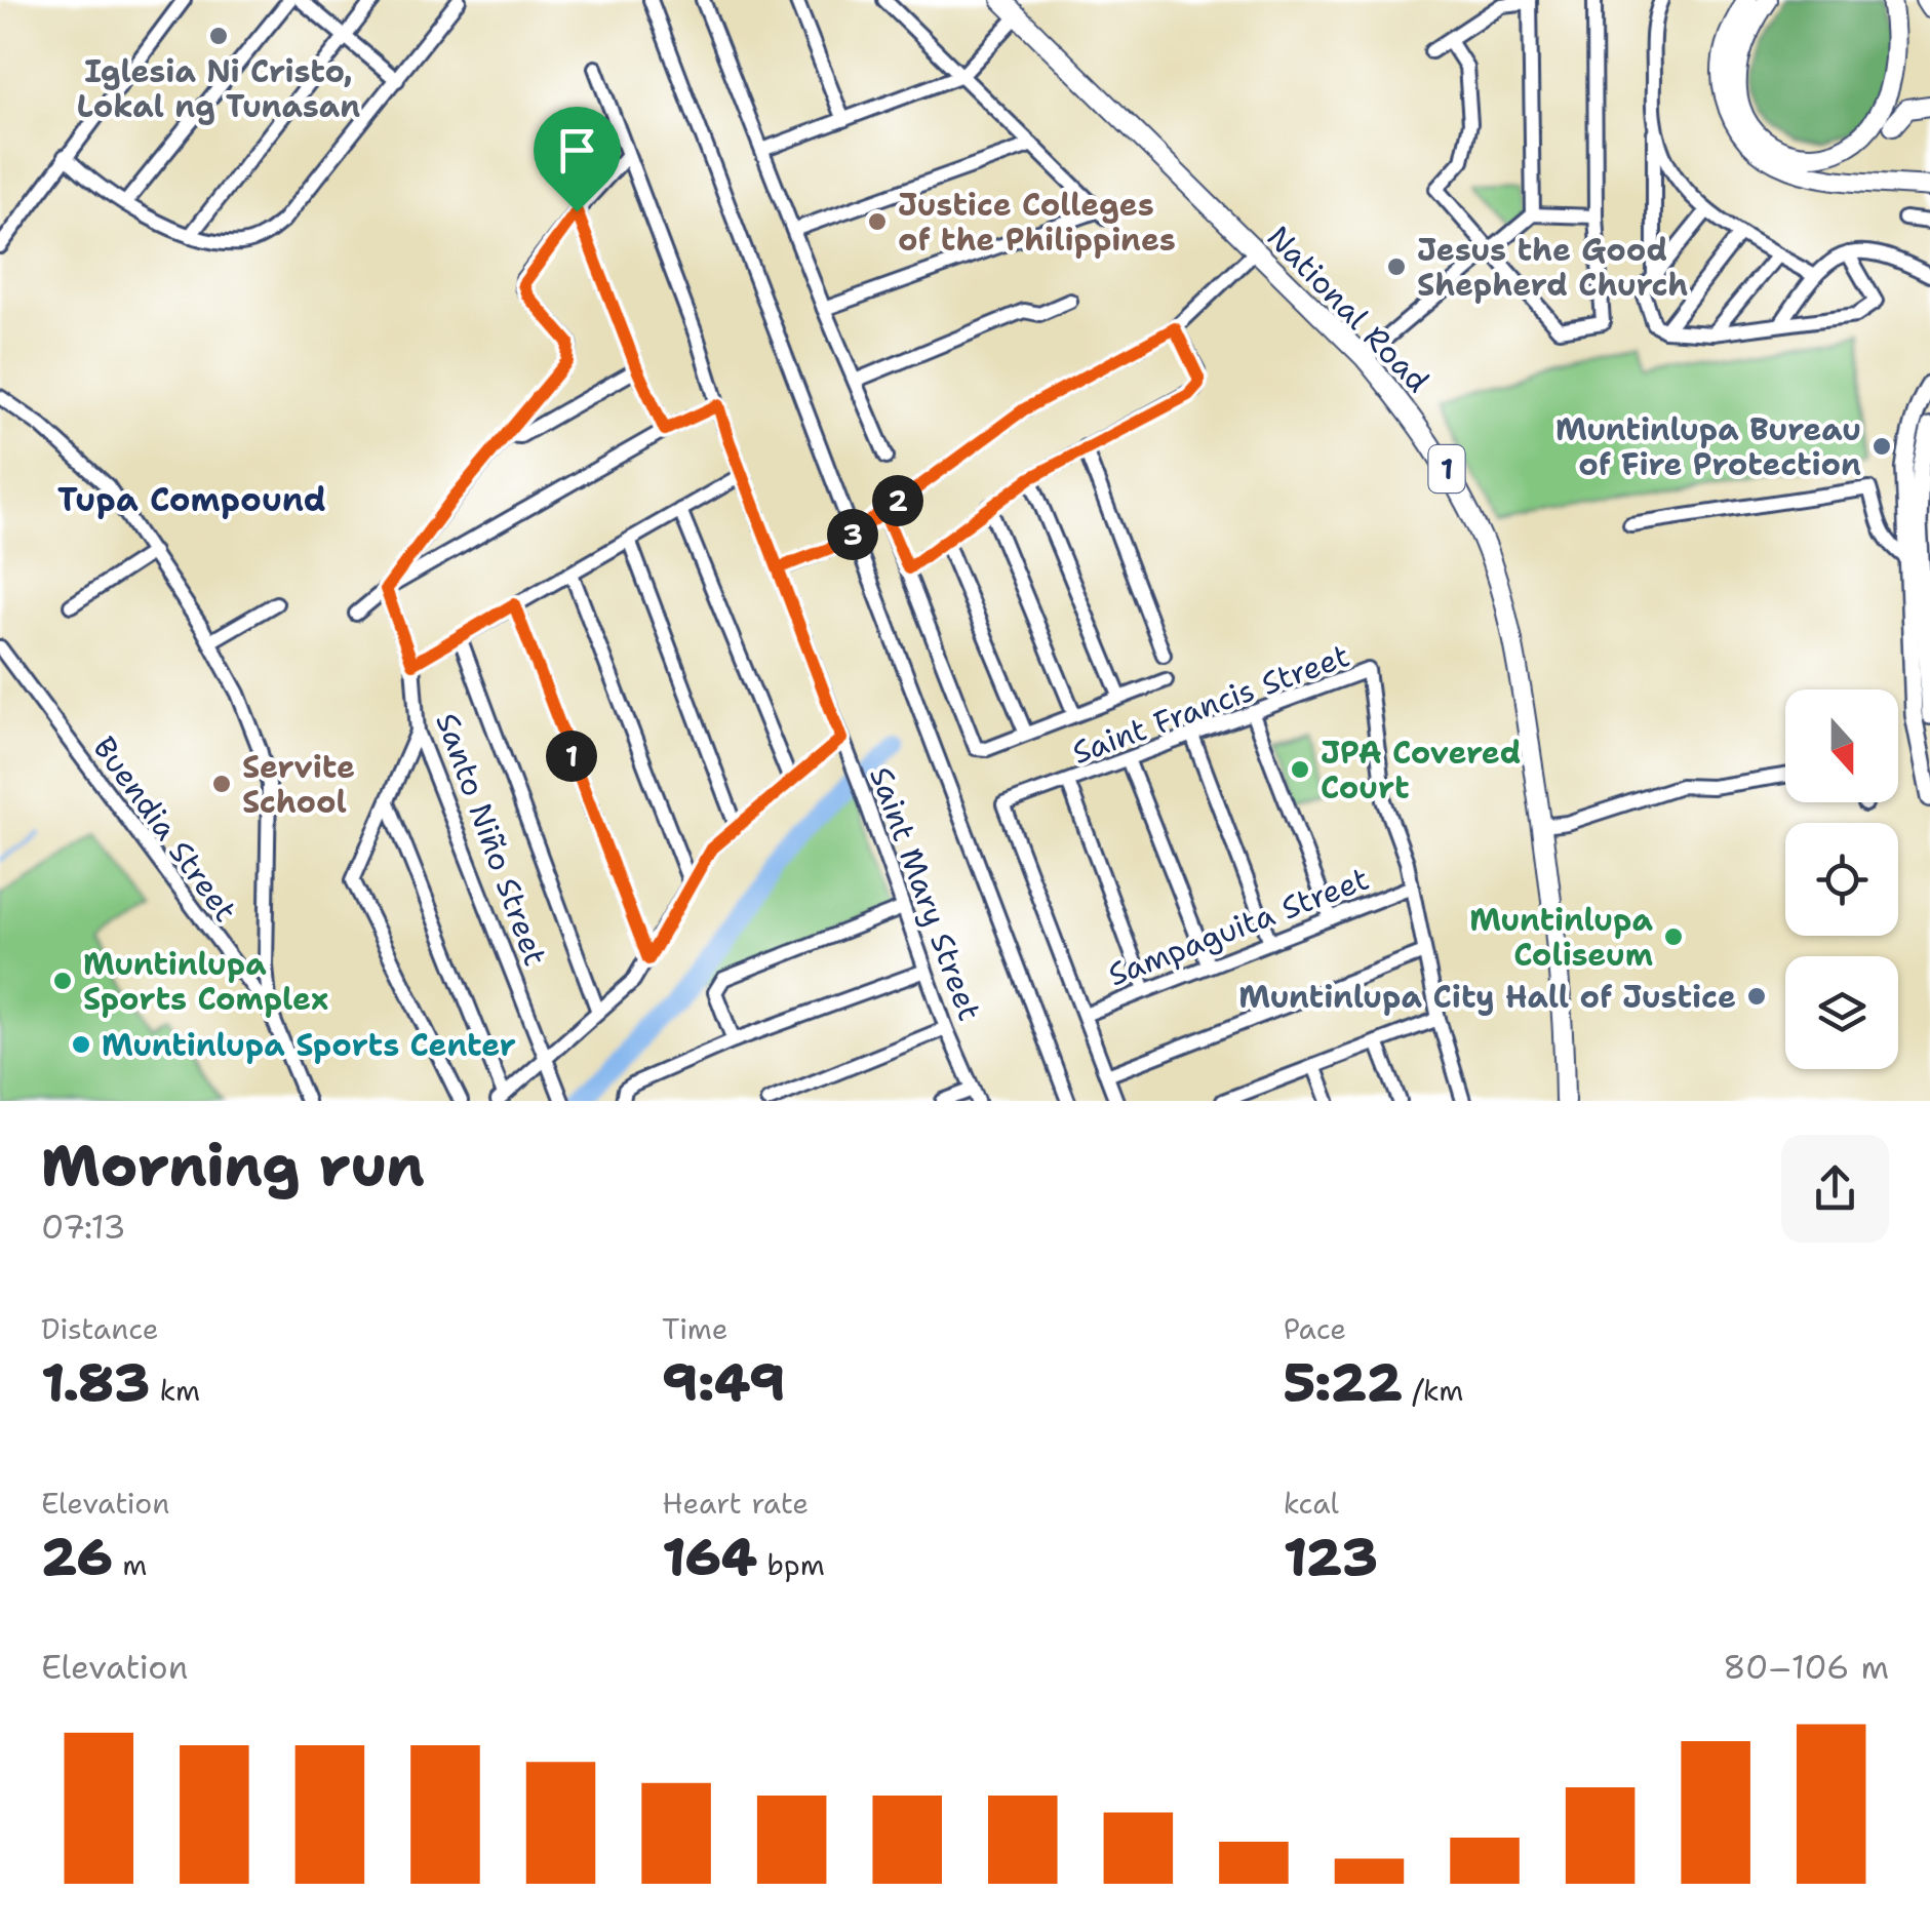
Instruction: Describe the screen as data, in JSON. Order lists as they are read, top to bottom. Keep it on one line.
{"streets":{"highway":["National Road","1"],"street":["Saint Francis Street","Buendia Street","Santo Niño Street","Saint Mary Street","Sampaguita Street"]},"crossings":[["Saint Francis Street","Sampaguita Street"]],"districts":["Tupa Compound"],"places":["Iglesia Ni Cristo, Lokal ng Tunasan","Justice Colleges of the Philippines","Jesus the Good Shepherd Church","Muntinlupa Bureau of Fire Protection","JPA Covered Court","Servite School","Muntinlupa Coliseum","Muntinlupa Sports Complex","Muntinlupa City Hall of Justice","Muntinlupa Sports Center"],"north":"bottom","page":{"pins":["2","3","1"],"heading":["Morning run","07:13"],"stats":[["Distance","1.83 km"],["Time","9:49"],["Pace","5:22 /km"],["Elevation","26 m"],["Heart rate","164 bpm"],["kcal","123"]],"chart":["Elevation","80–106 m"]}}
